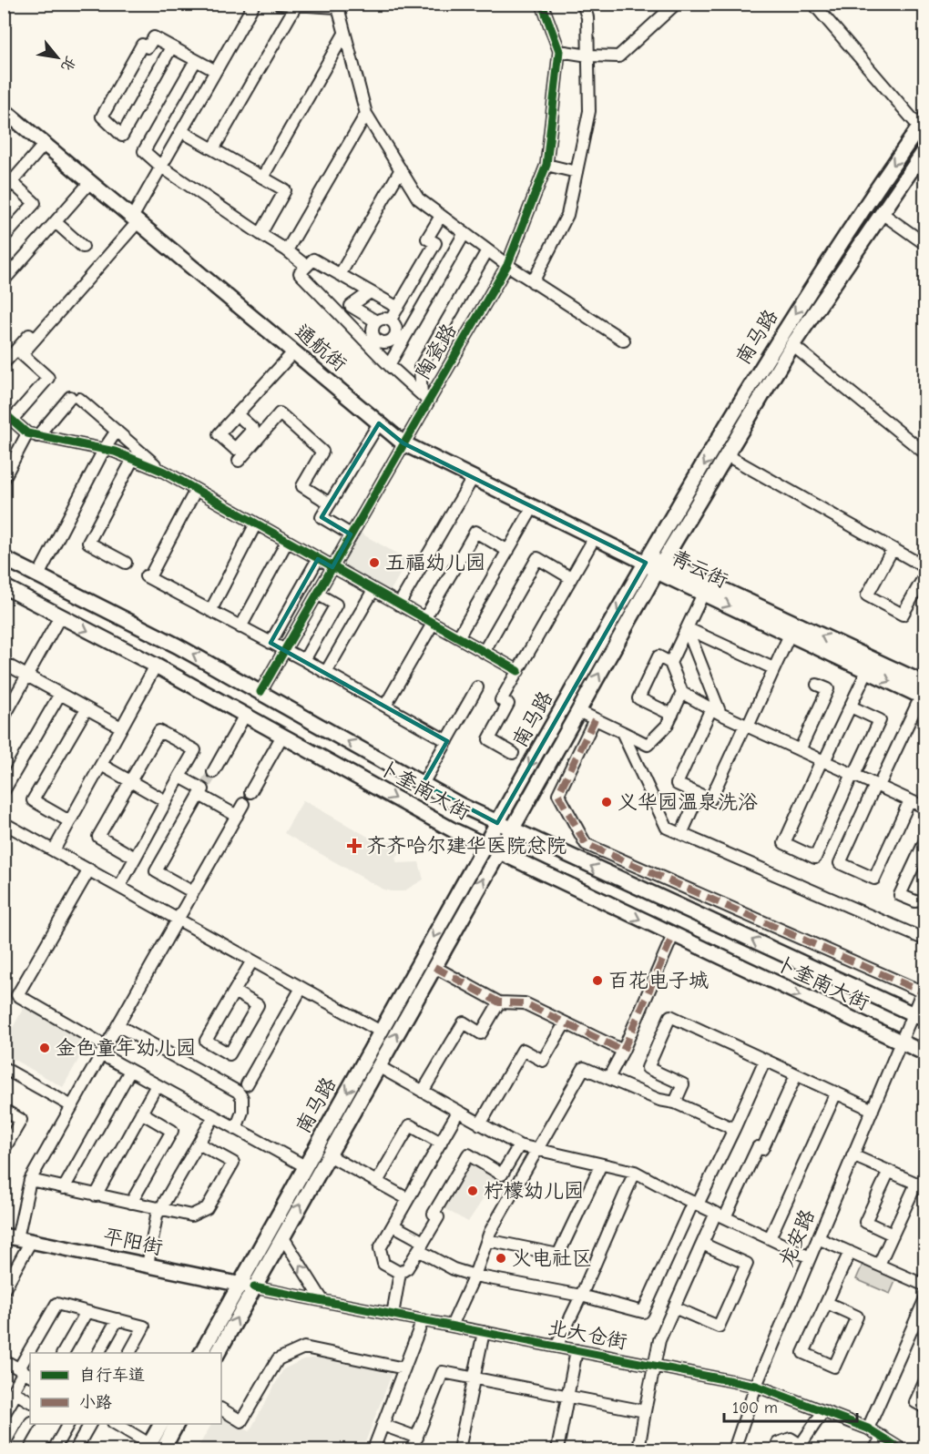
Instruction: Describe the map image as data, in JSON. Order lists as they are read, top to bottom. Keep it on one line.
{"streets":{"main road":["南马路","通航街","青云街","卜奎南大街","平阳街"],"street":["陶瓷路","龙安路","北大仓街"]},"crossings":[["南马路","通航街"],["南马路","青云街"],["南马路","卜奎南大街"],["南马路","平阳街"],["南马路","北大仓街"],["通航街","陶瓷路"],["通航街","青云街"],["陶瓷路","卜奎南大街"],["卜奎南大街","龙安路"],["龙安路","北大仓街"],["平阳街","北大仓街"]],"places":{"other":["五福幼儿园","义华园温泉洗浴","百花电子城","金色童年幼儿园","柠檬幼儿园","火电社区"],"health":["齐齐哈尔建华医院总院"]},"legend":["自行车道","小路"],"scale_bar":"100 m","north":"bottom right"}
